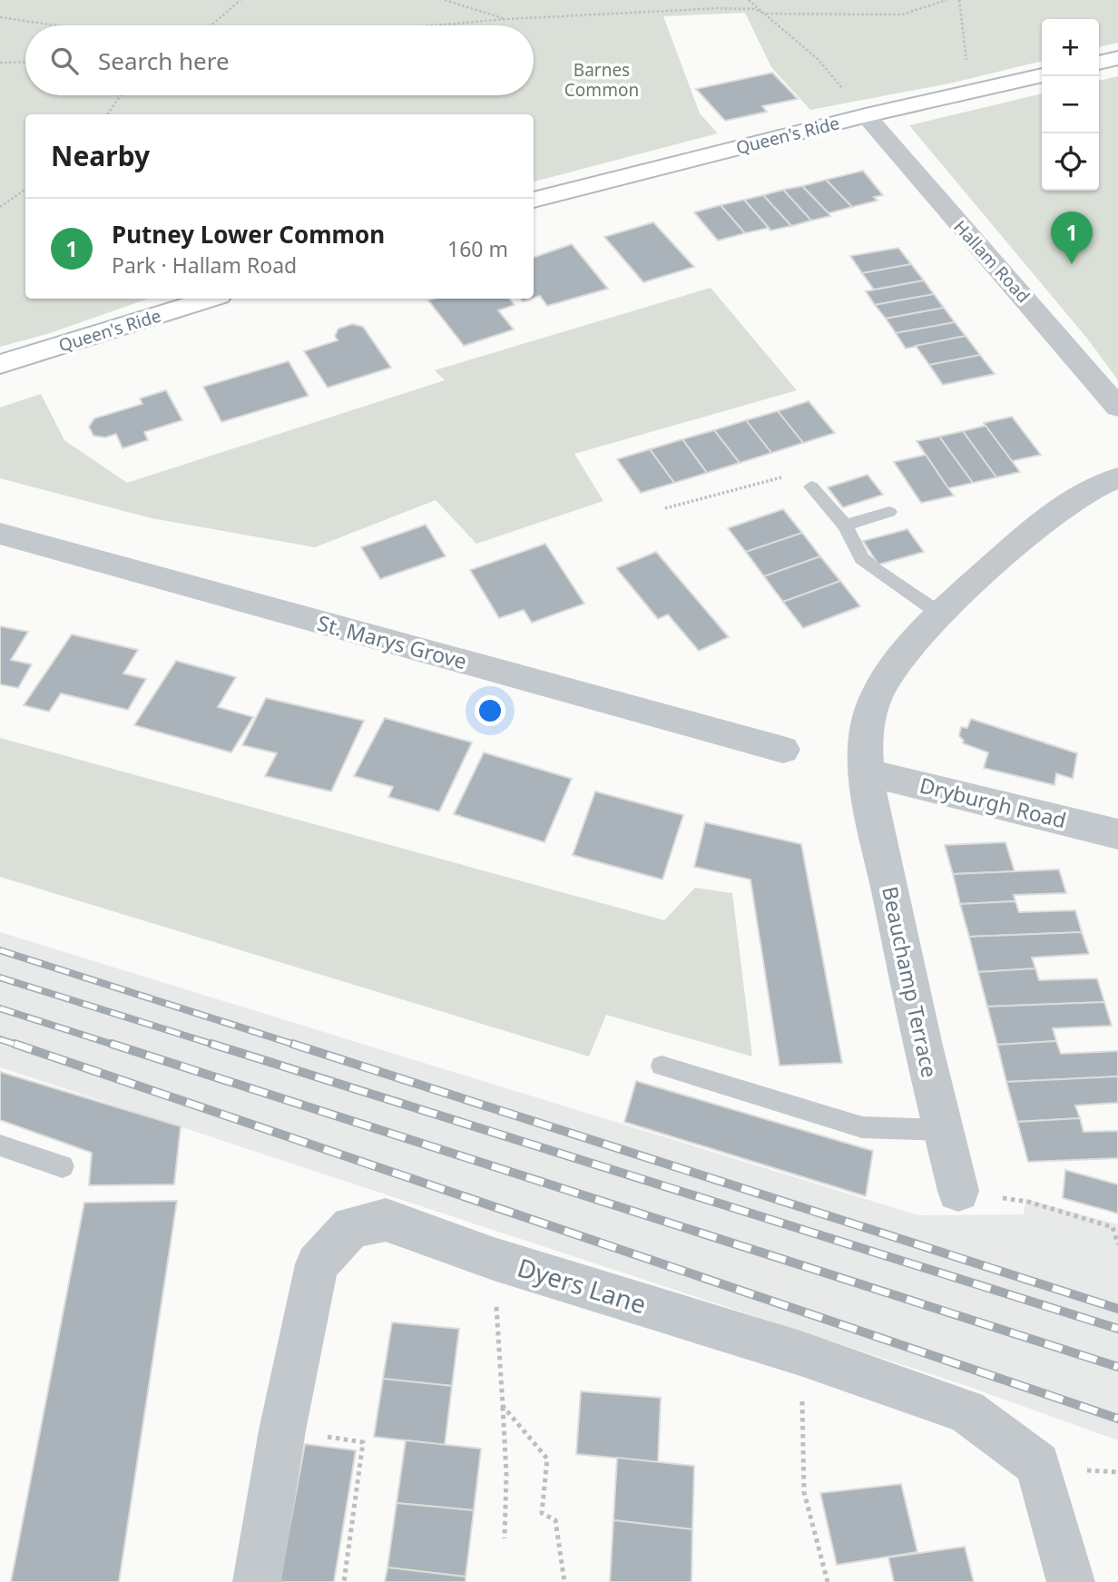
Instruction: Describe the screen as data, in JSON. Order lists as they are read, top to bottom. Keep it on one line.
{"streets":{"main road":["Queen's Ride"],"street":["Hallam Road","St. Marys Grove","Dryburgh Road","Beauchamp Terrace","Dyers Lane"]},"crossings":[["Queen's Ride","Hallam Road"],["Dryburgh Road","Beauchamp Terrace"]],"parks":["Barnes Common"],"page":{"map_buttons":["+","−"],"search":"Search here","heading":"Nearby","list":[{"mark":"1","name":"Putney Lower Common","note":"Park · Hallam Road","value":"160 m"}],"pins":"1"}}
